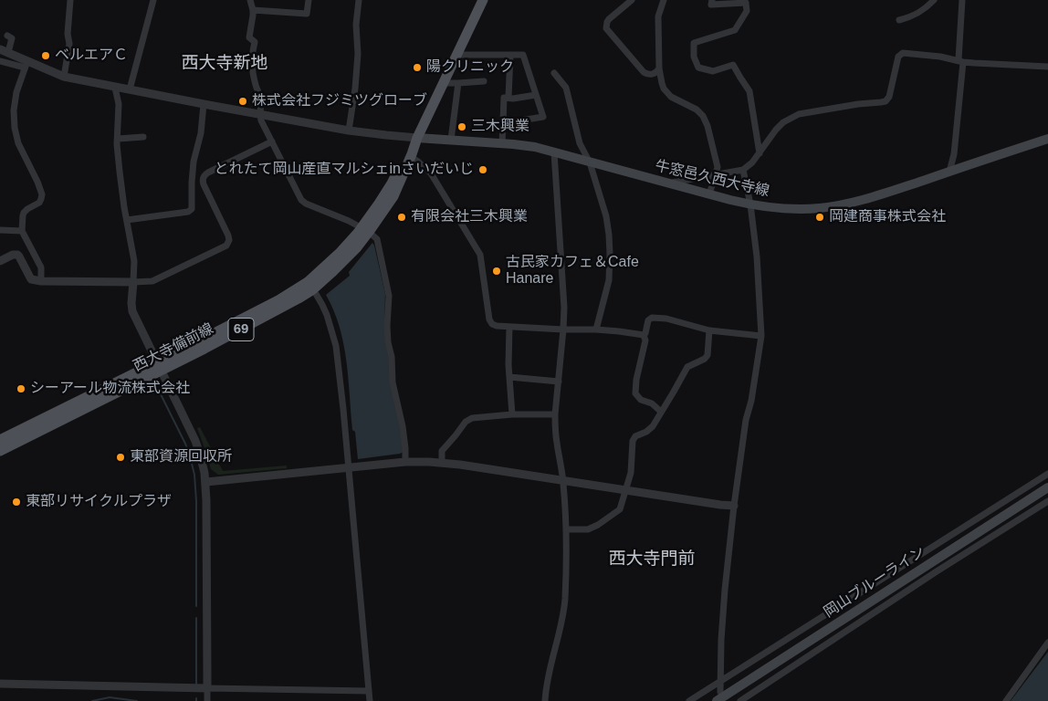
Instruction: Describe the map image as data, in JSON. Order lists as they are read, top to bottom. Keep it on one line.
{"streets":{"main road":["牛窓邑久西大寺線","69","西大寺備前線","岡山ブルーライン"]},"crossings":[["牛窓邑久西大寺線","西大寺備前線"]],"districts":["西大寺新地","西大寺門前"],"places":["ベルエアＣ","陽クリニック","株式会社フジミツグローブ","三木興業","とれたて岡山産直マルシェinさいだいじ","有限会社三木興業","岡建商事株式会社","古民家カフェ＆Cafe Hanare","シーアール物流株式会社","東部資源回収所","東部リサイクルプラザ"]}
